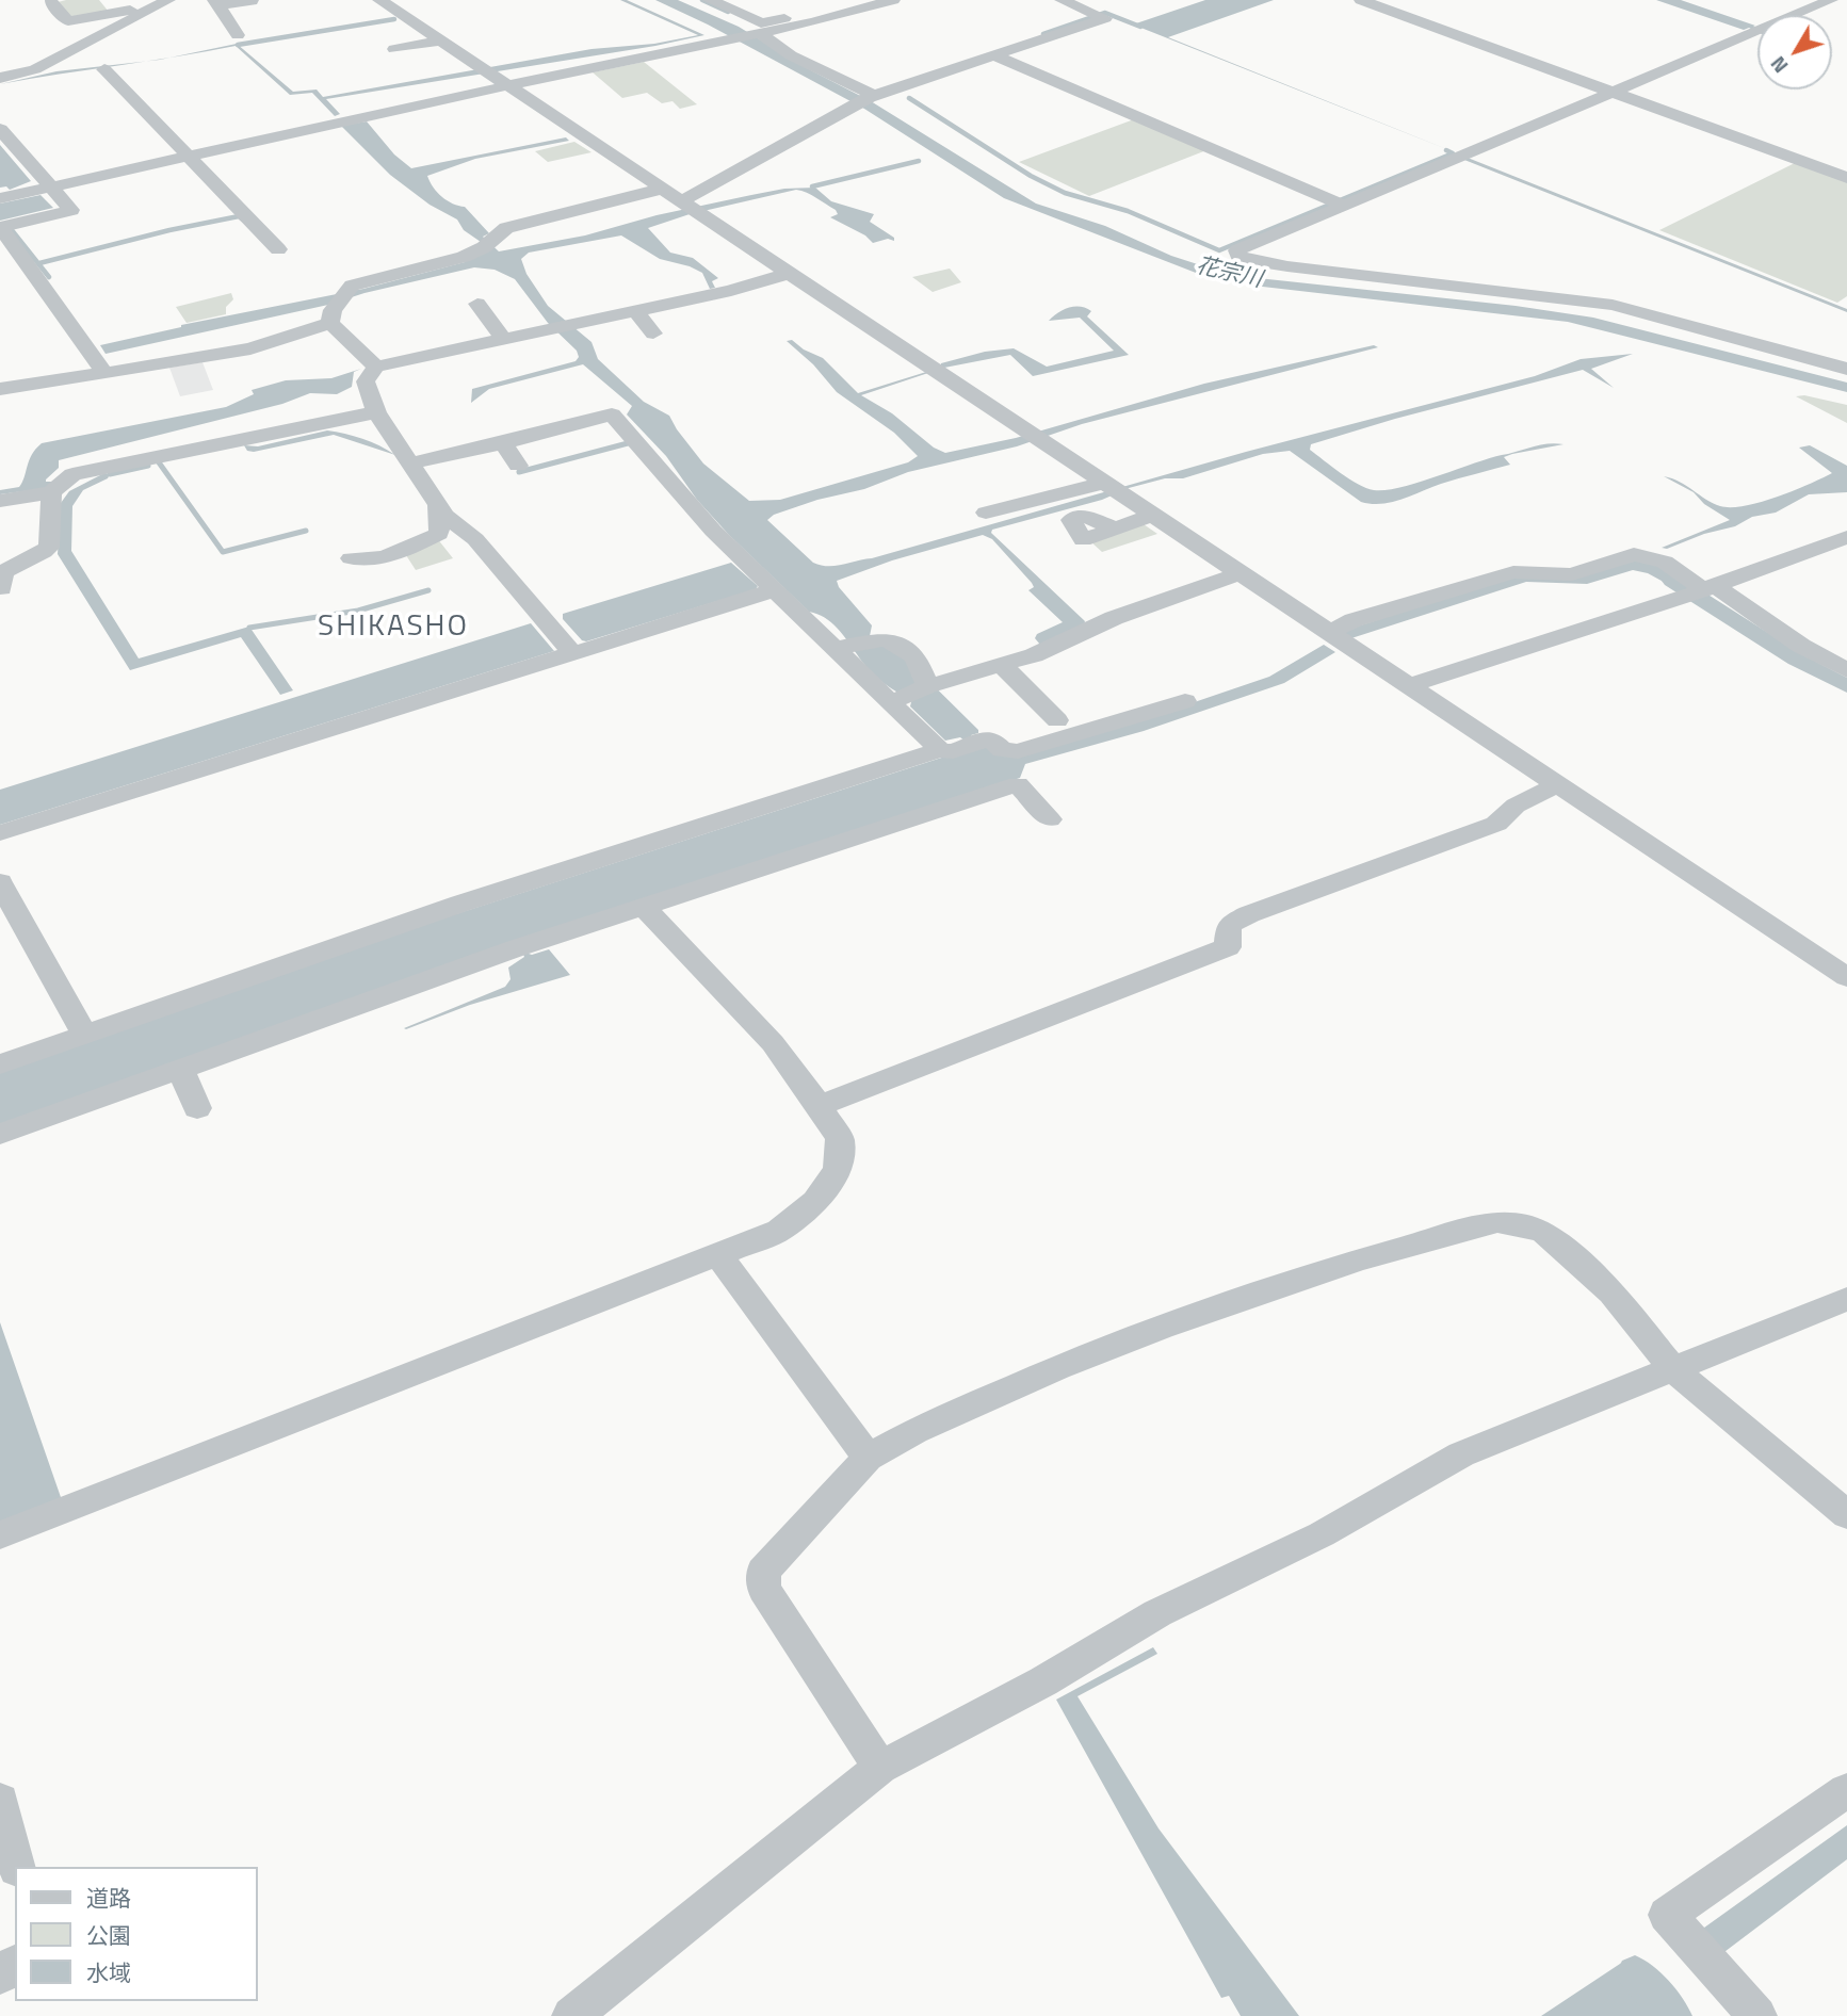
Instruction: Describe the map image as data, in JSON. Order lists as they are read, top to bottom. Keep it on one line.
{"districts":["SHIKASHO"],"water":["花宗川"],"legend":["道路","公園","水域"],"north":"bottom left"}
